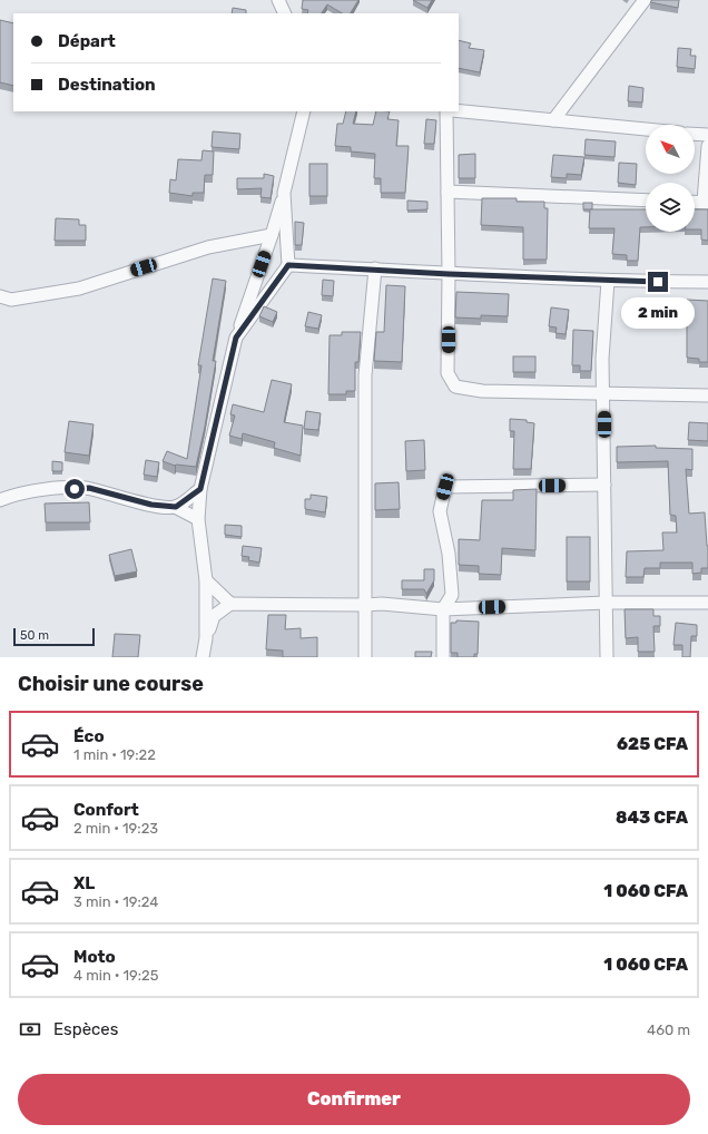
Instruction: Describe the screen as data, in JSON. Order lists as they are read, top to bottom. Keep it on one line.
{"scale_bar":"50 m","north":"top left","page":{"banner":["Départ","Destination"],"bubble":"2 min","scale":"50 m","heading":"Choisir une course","list":[{"name":"Éco","note":"1 min · 19:22","value":"625 CFA"},{"name":"Confort","note":"2 min · 19:23","value":"843 CFA"},{"name":"XL","note":"3 min · 19:24","value":"1 060 CFA"},{"name":"Moto","note":"4 min · 19:25","value":"1 060 CFA"}],"pay":["Espèces","460 m"],"buttons":"Confirmer"}}
